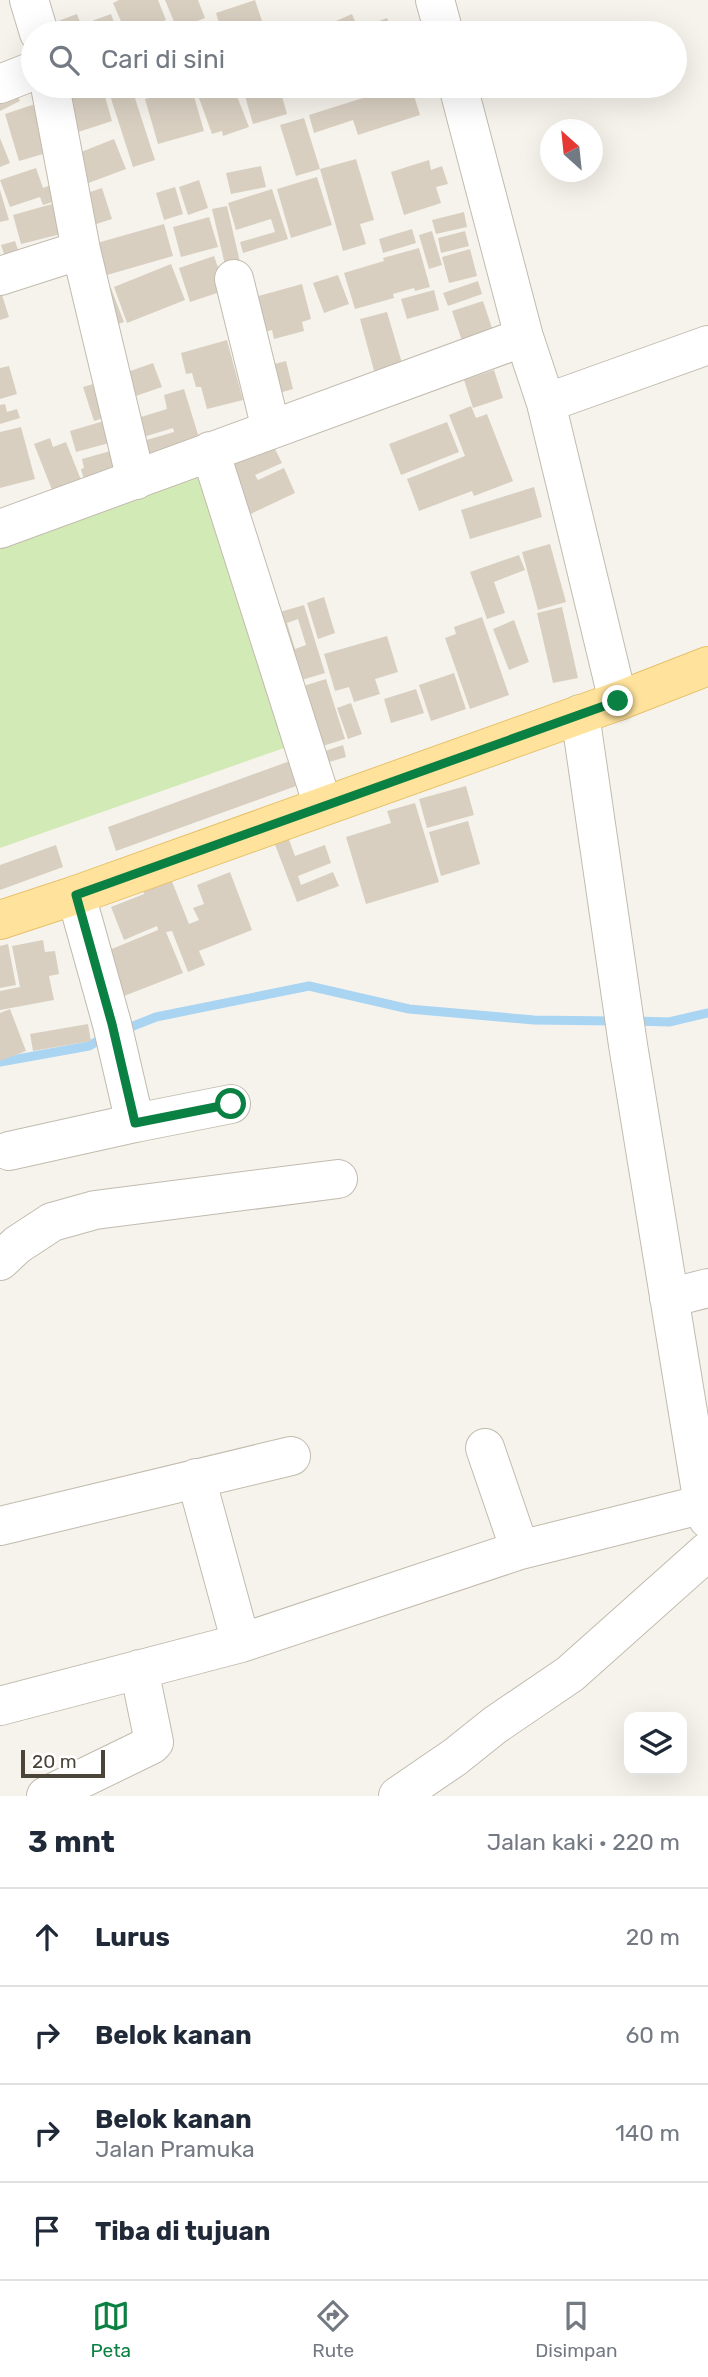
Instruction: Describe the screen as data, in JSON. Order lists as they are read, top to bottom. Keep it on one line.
{"scale_bar":"20 m","north":"top left","page":{"search":"Cari di sini","scale":"20 m","heading":["3 mnt","Jalan kaki · 220 m"],"list":[["Lurus","20 m"],["Belok kanan","60 m"],["Belok kanan","Jalan Pramuka","140 m"],"Tiba di tujuan"],"nav":["Peta","Rute","Disimpan"]}}
